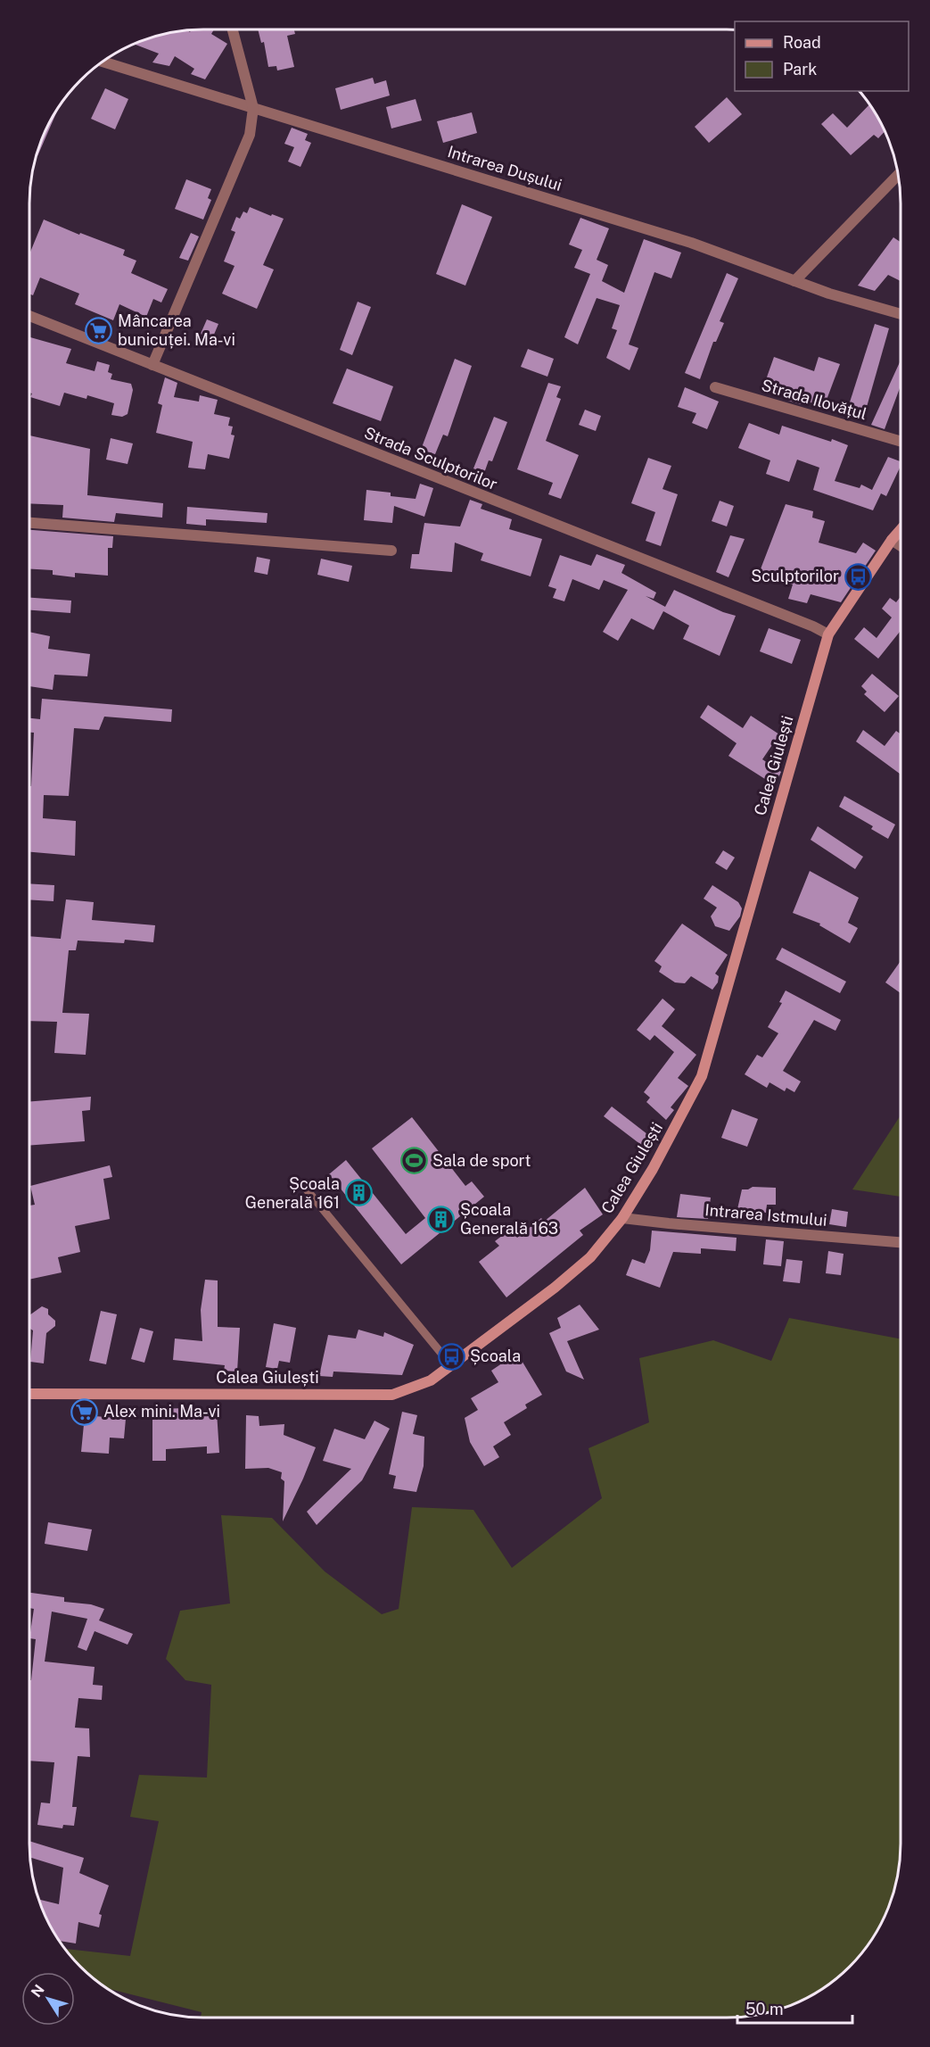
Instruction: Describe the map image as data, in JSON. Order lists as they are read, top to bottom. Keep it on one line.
{"streets":{"main road":["Calea Giulești"],"street":["Intrarea Dușului","Strada Ilovățul","Strada Sculptorilor","Intrarea Istmului"]},"crossings":[["Strada Sculptorilor","Calea Giulești"],["Calea Giulești","Intrarea Istmului"]],"places":{"supermarket":["Mâncarea bunicuței. Ma-vi","Alex mini. Ma-vi"],"bus stop":["Sculptorilor","Școala"],"sports":["Sala de sport"],"building":["Școala Generală 161","Școala Generală 163"]},"legend":["Road","Park"],"scale_bar":"50 m","north":"top left"}
